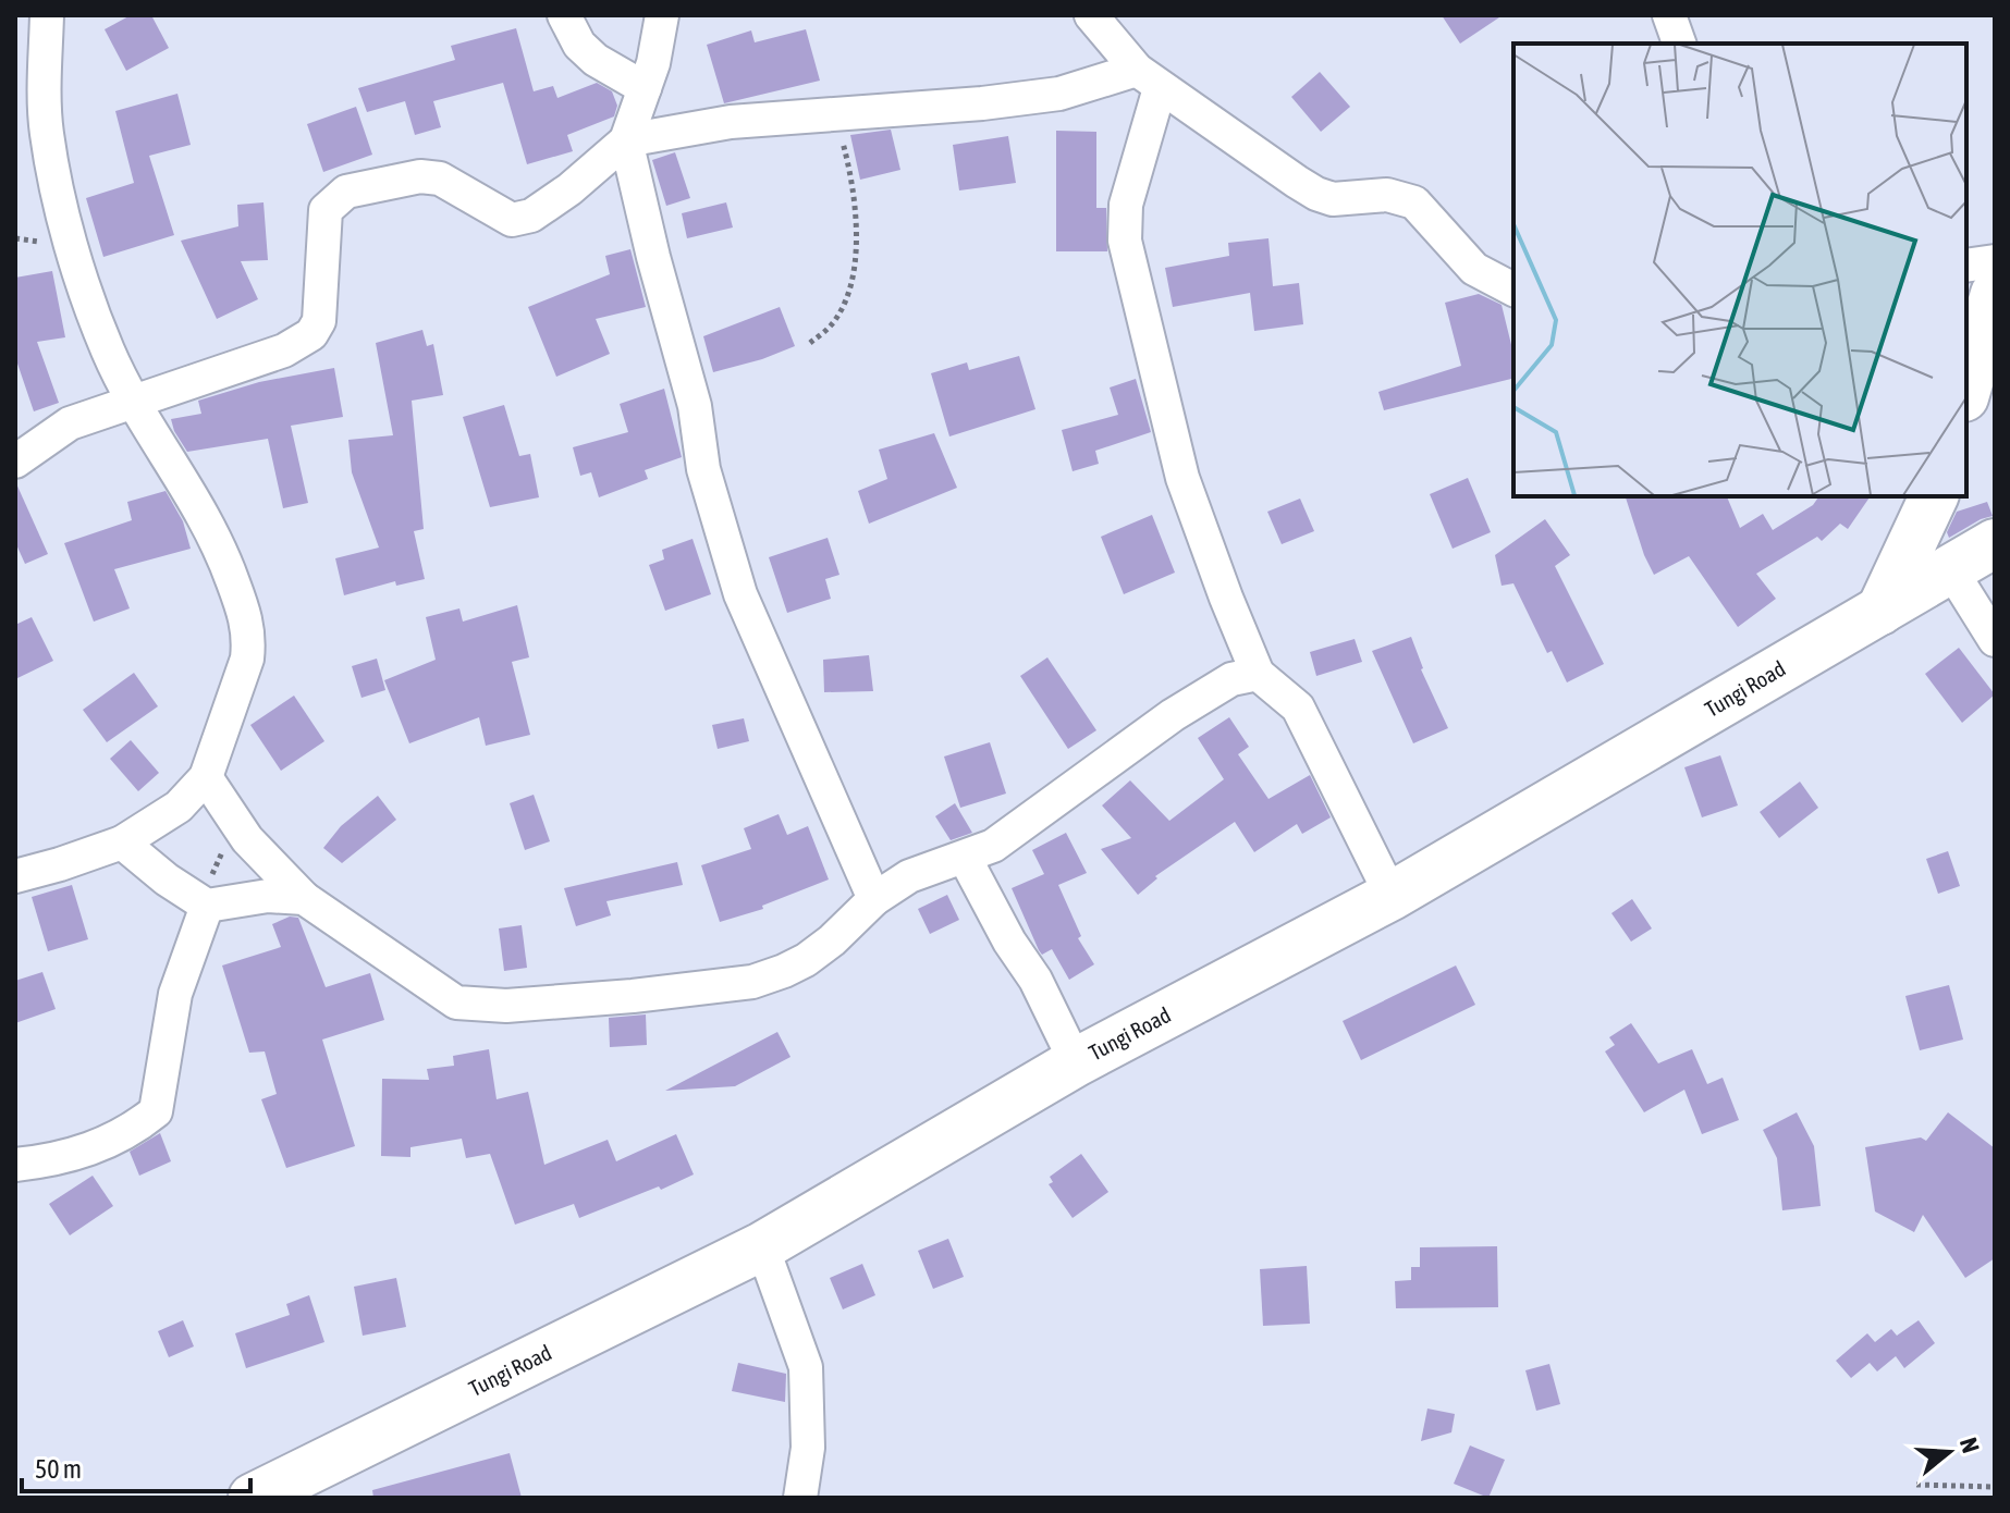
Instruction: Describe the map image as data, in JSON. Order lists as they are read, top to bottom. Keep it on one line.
{"streets":{"main road":["Tungi Road"]},"scale_bar":"50 m","north":"right"}
